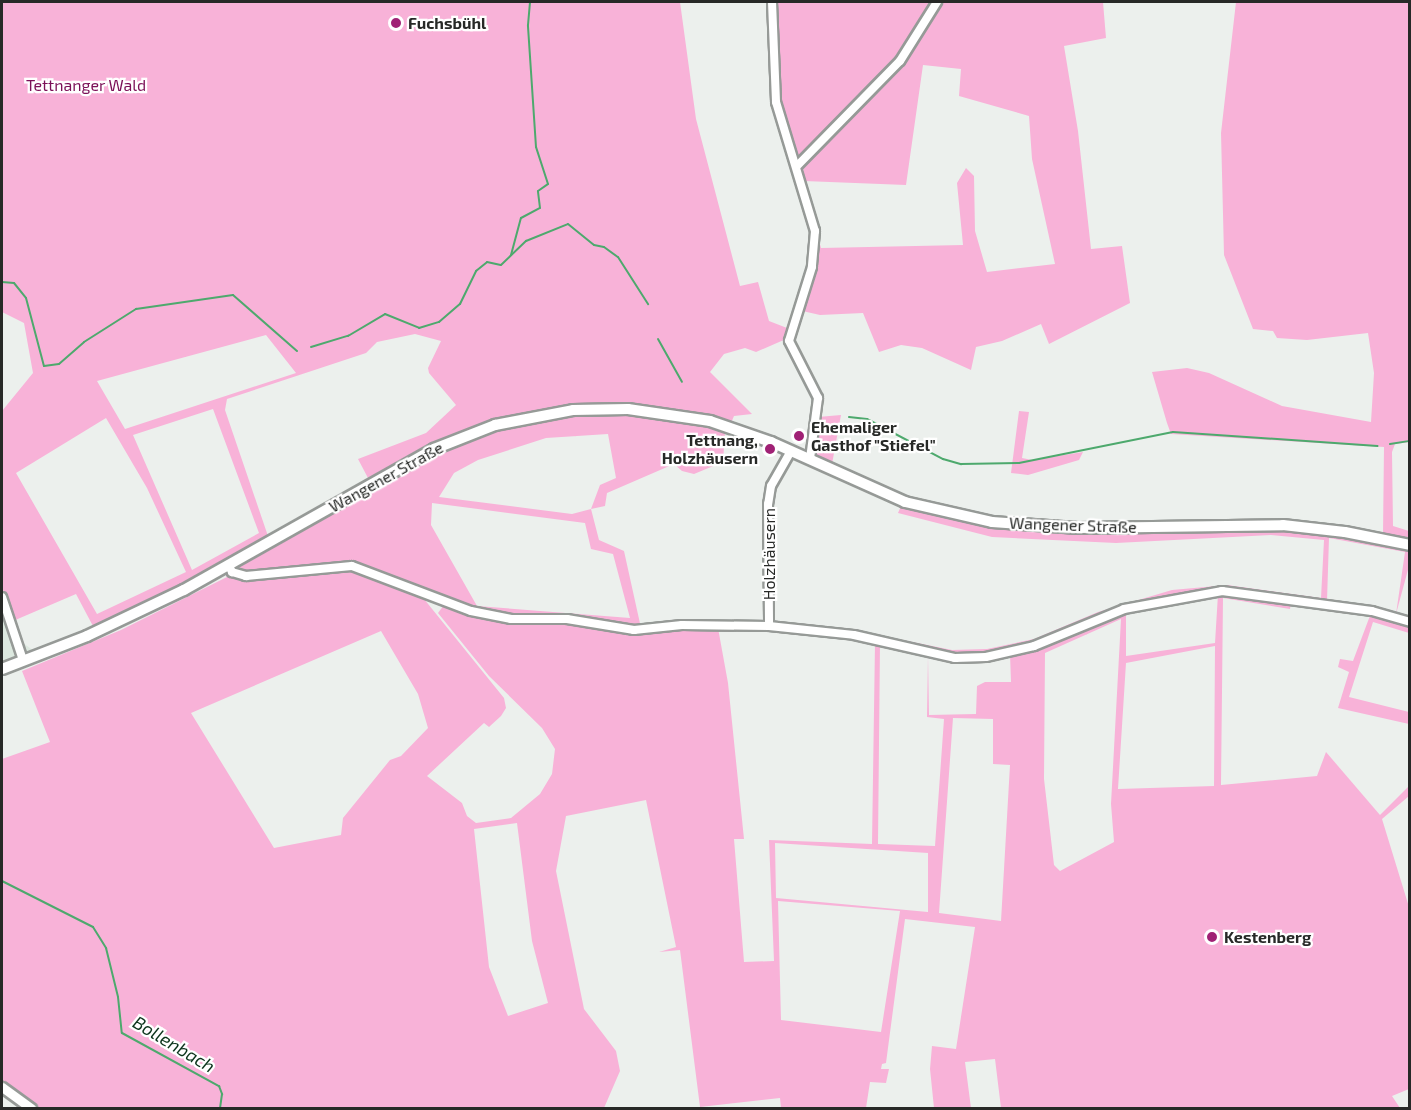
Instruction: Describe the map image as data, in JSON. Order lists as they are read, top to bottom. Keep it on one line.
{"streets":{"main road":["Wangener Straße"],"street":["Holzhäusern"]},"crossings":[["Wangener Straße","Holzhäusern"]],"water":["Bollenbach"],"parks":["Tettnanger Wald"],"places":["Fuchsbühl","Ehemaliger Gasthof \"Stiefel\"","Tettnang, Holzhäusern","Kestenberg"]}
